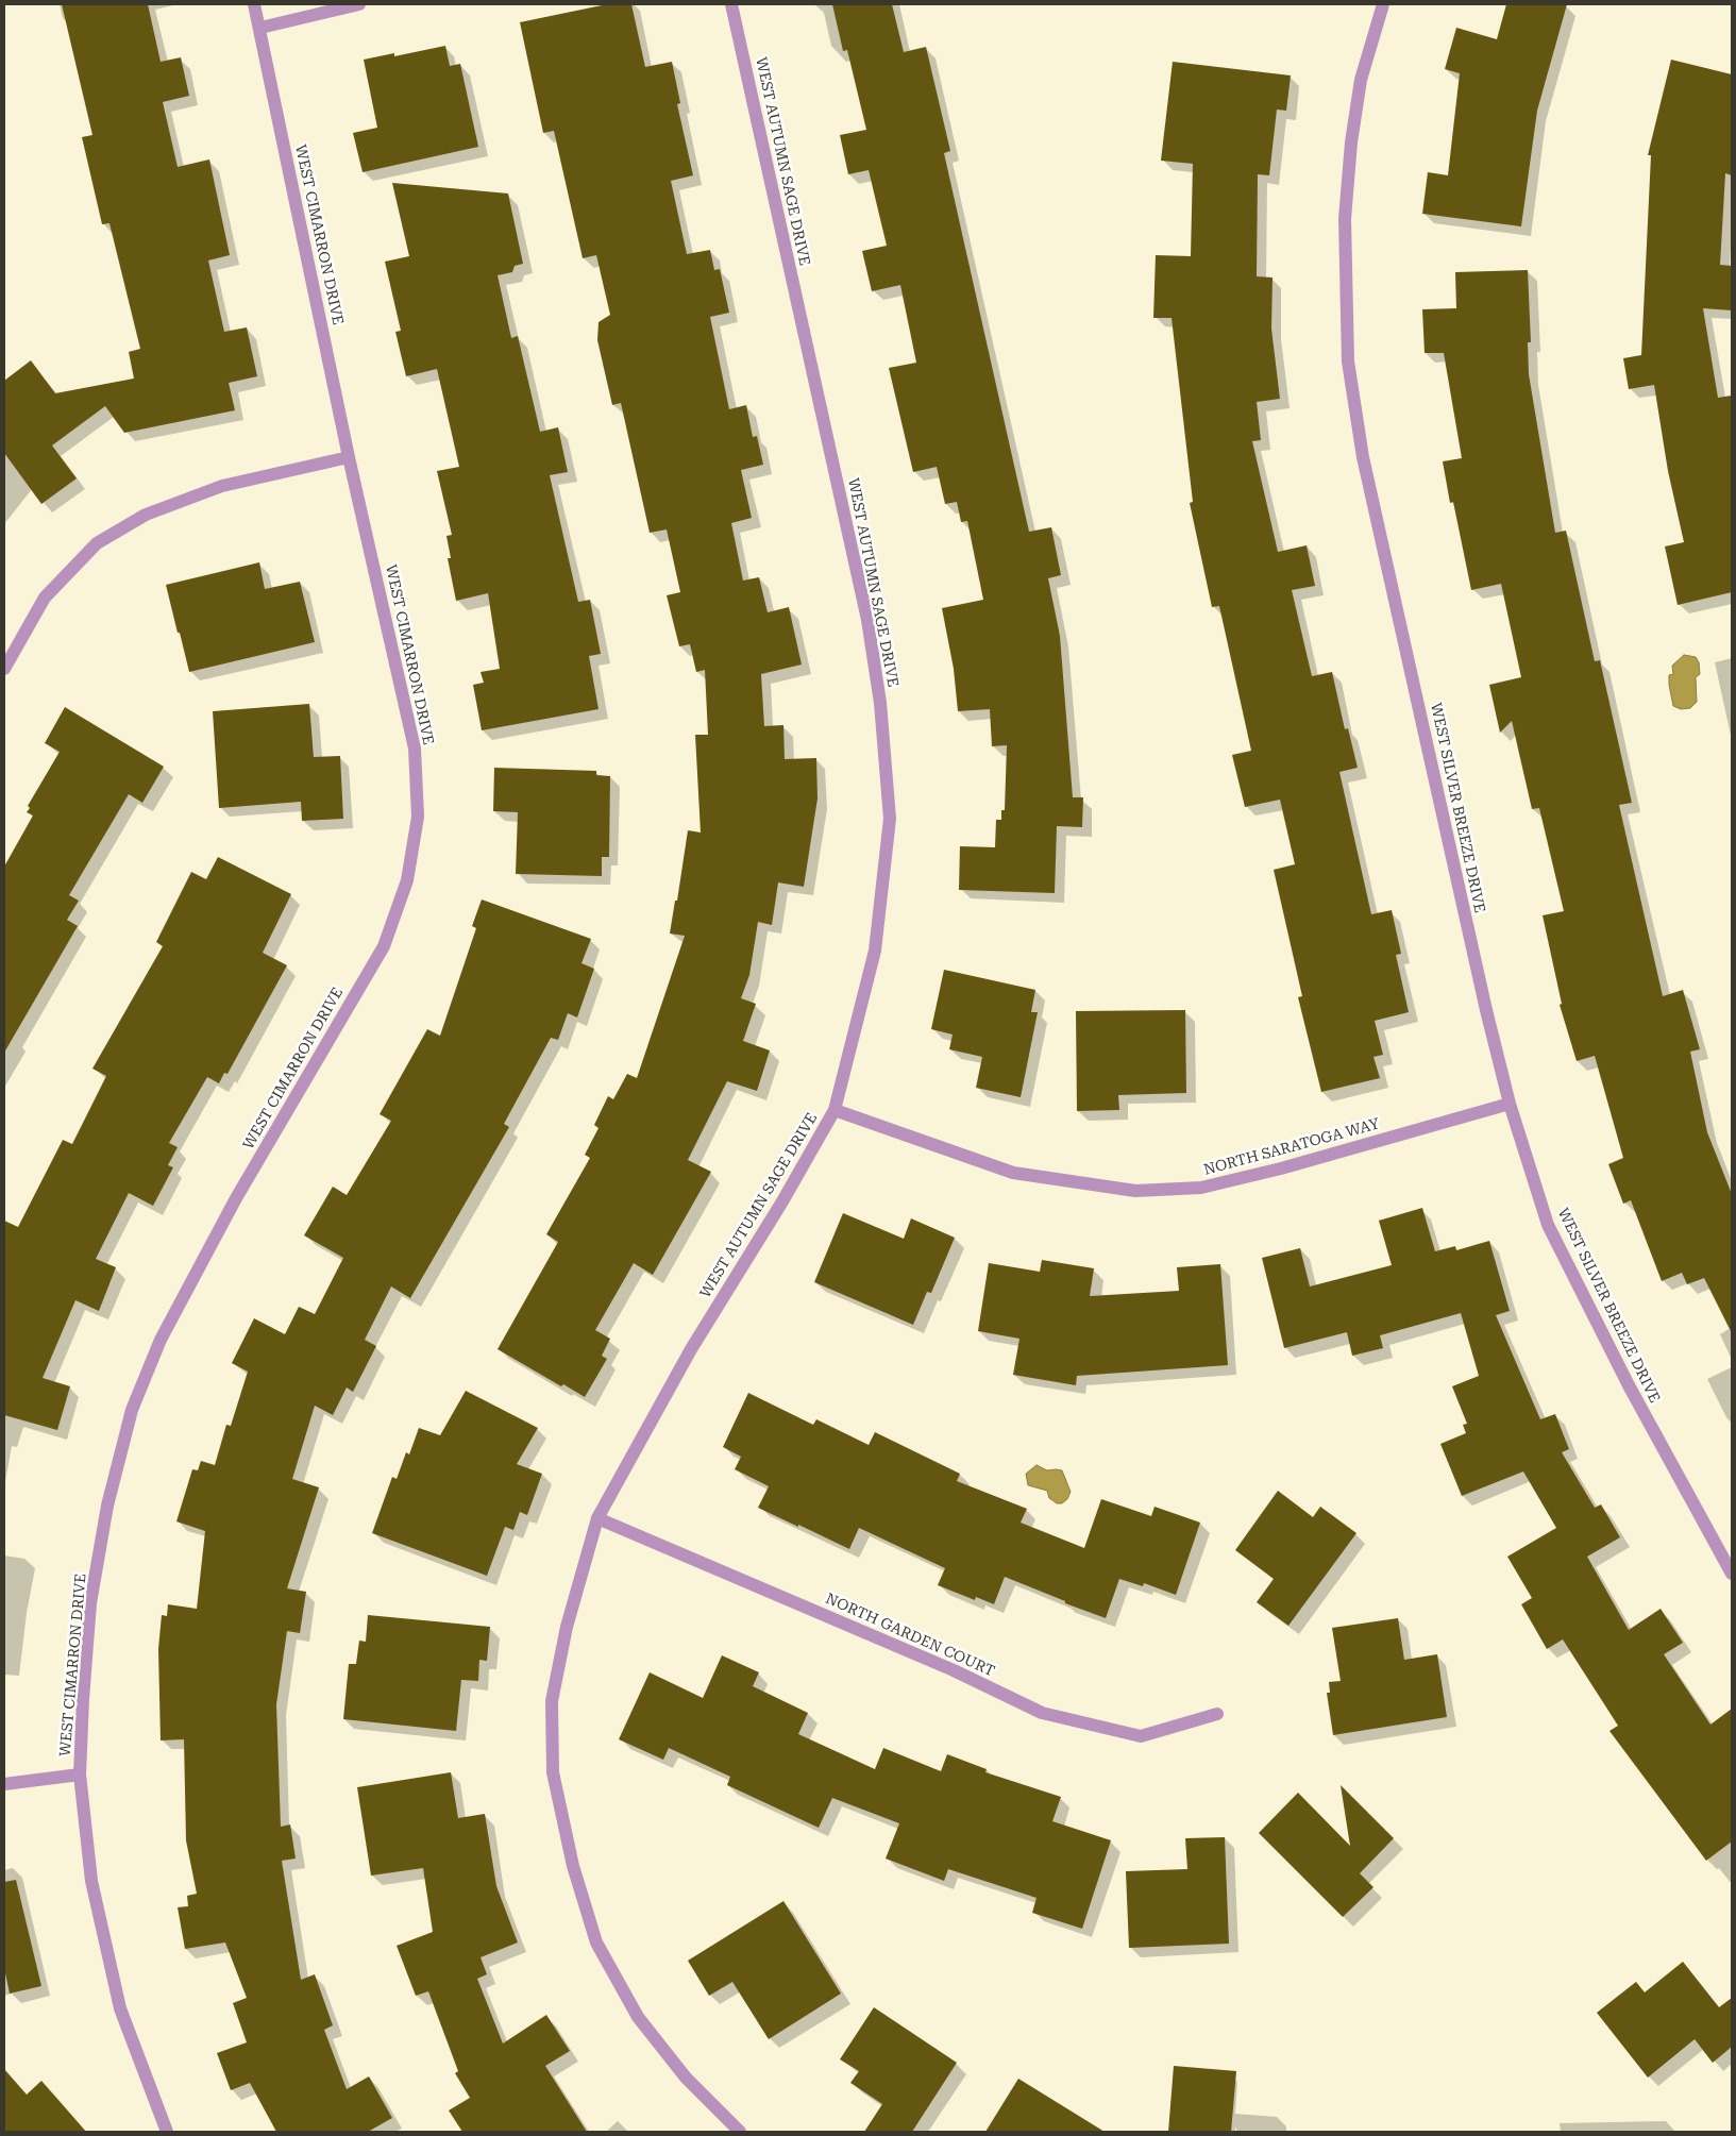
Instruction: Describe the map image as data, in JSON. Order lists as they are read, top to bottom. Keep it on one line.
{"streets":{"street":["WEST AUTUMN SAGE DRIVE","WEST CIMARRON DRIVE","WEST SILVER BREEZE DRIVE","NORTH SARATOGA WAY","NORTH GARDEN COURT"]},"crossings":[["WEST AUTUMN SAGE DRIVE","NORTH SARATOGA WAY"],["WEST AUTUMN SAGE DRIVE","NORTH GARDEN COURT"],["WEST SILVER BREEZE DRIVE","NORTH SARATOGA WAY"]]}
